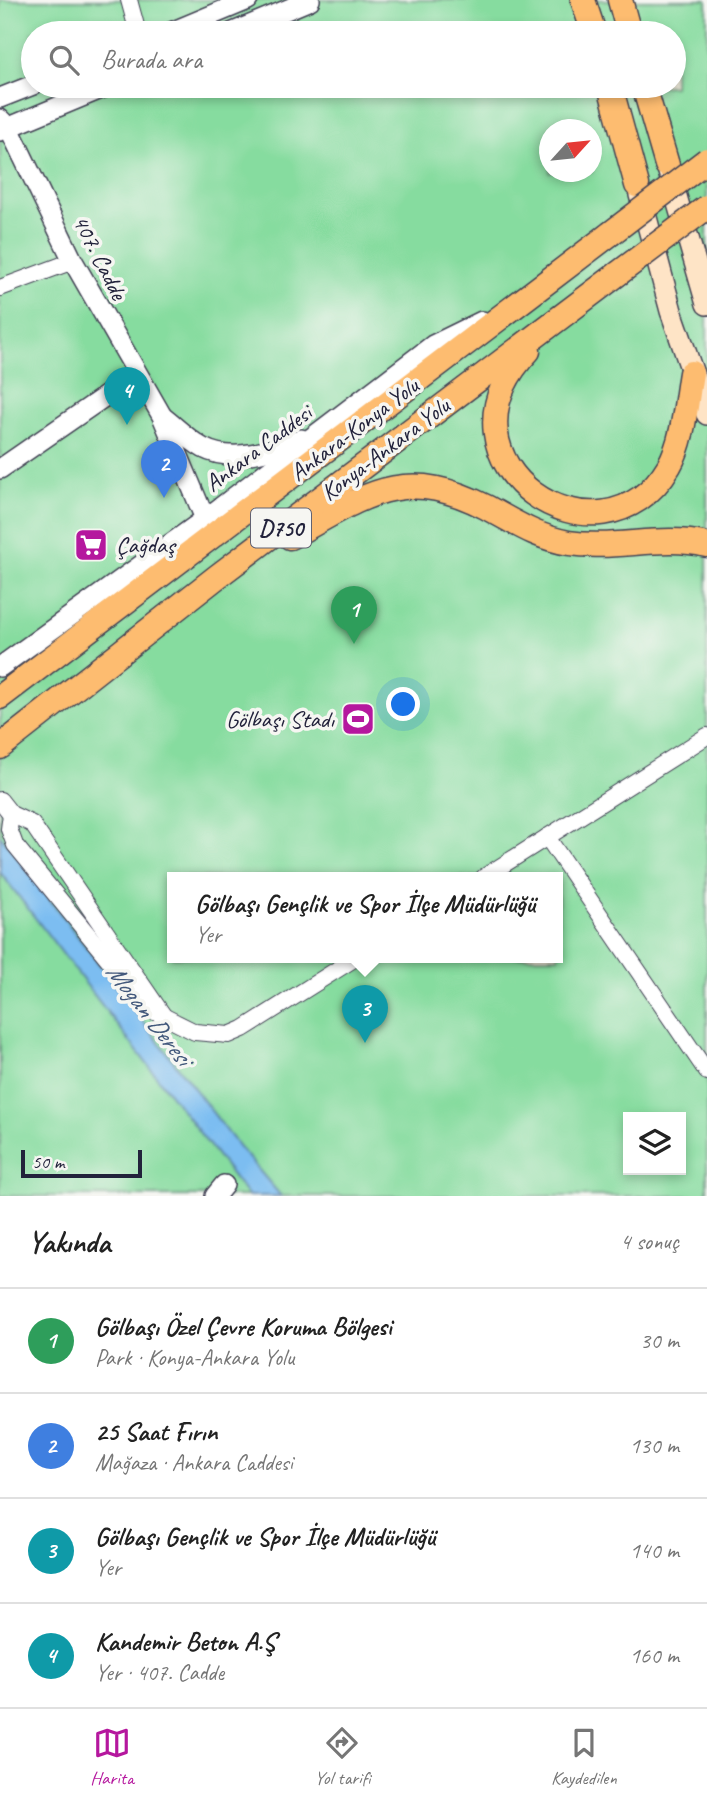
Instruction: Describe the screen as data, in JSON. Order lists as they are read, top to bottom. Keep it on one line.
{"streets":{"highway":["Ankara-Konya Yolu","Konya-Ankara Yolu","D750"],"street":["407. Cadde","Ankara Caddesi"]},"crossings":[["Ankara-Konya Yolu","Ankara Caddesi"],["Konya-Ankara Yolu","D750"]],"water":["Mogan Deresi"],"places":{"supermarket":["Çağdaş"],"sports":["Gölbaşı Stadı"]},"scale_bar":"50 m","north":"top right","page":{"search":"Burada ara","pins":["4","2","1","3"],"popup":["Gölbaşı Gençlik ve Spor İlçe Müdürlüğü","Yer"],"scale":"50 m","heading":["Yakında","4 sonuç"],"list":[{"mark":"1","name":"Gölbaşı Özel Çevre Koruma Bölgesi","note":"Park · Konya-Ankara Yolu","value":"30 m"},{"mark":"2","name":"25 Saat Fırın","note":"Mağaza · Ankara Caddesi","value":"130 m"},{"mark":"3","name":"Gölbaşı Gençlik ve Spor İlçe Müdürlüğü","note":"Yer","value":"140 m"},{"mark":"4","name":"Kandemir Beton A.Ş","note":"Yer · 407. Cadde","value":"160 m"}],"nav":["Harita","Yol tarifi","Kaydedilen"]}}
